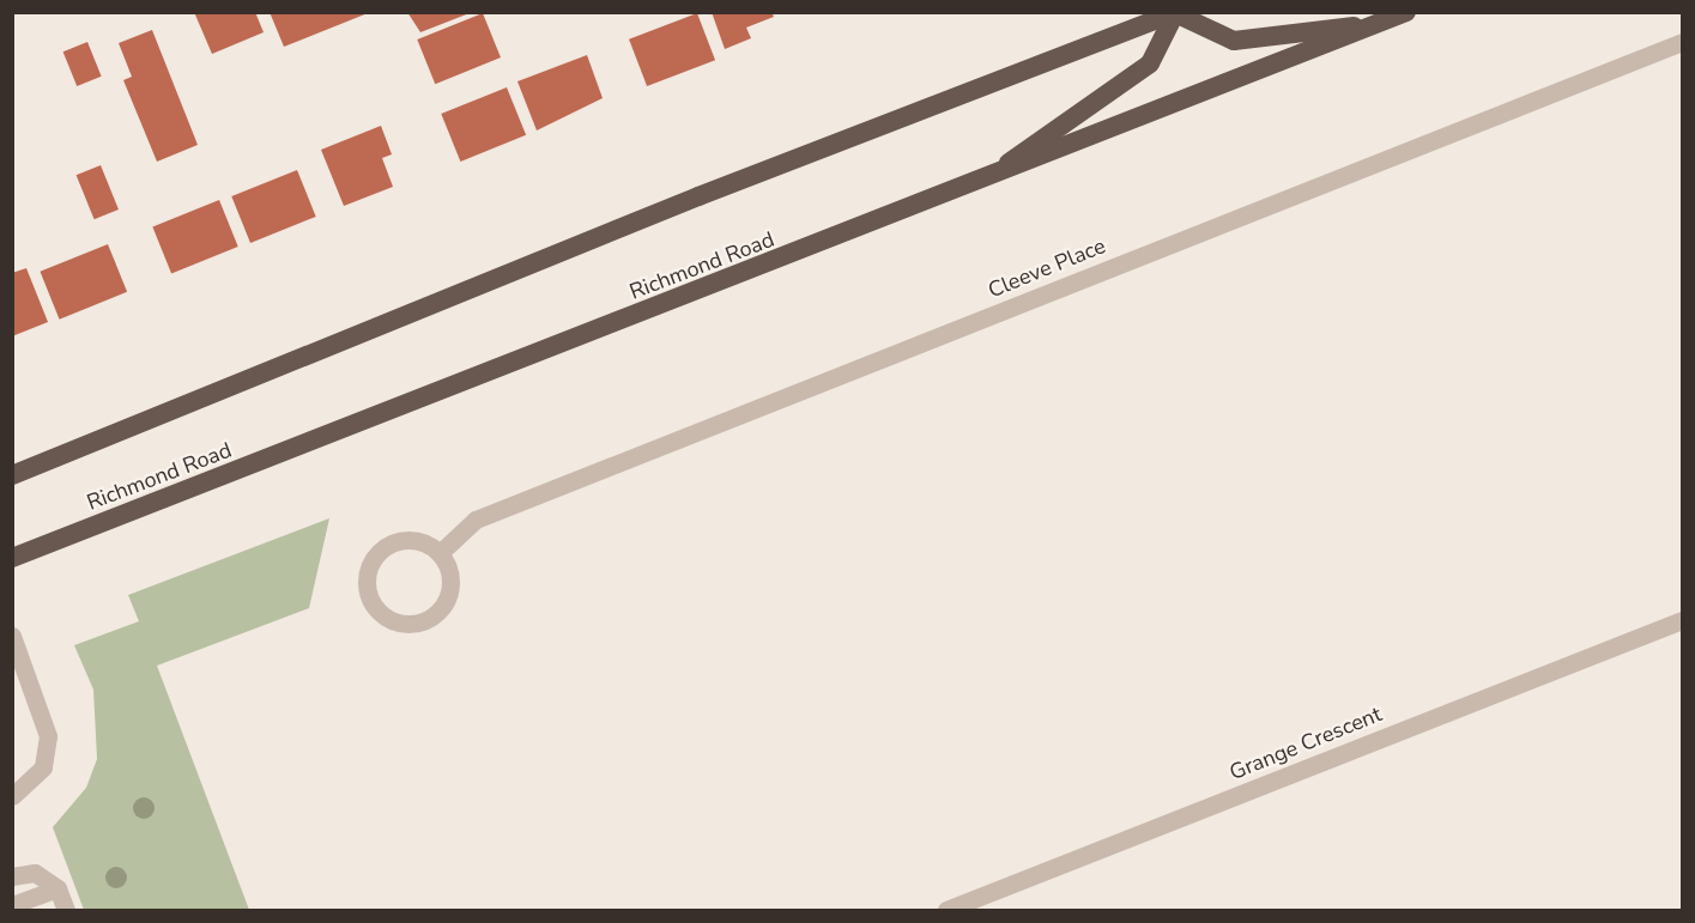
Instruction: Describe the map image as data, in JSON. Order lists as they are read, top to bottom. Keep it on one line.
{"streets":{"highway":["Richmond Road"],"street":["Cleeve Place","Grange Crescent"]}}
